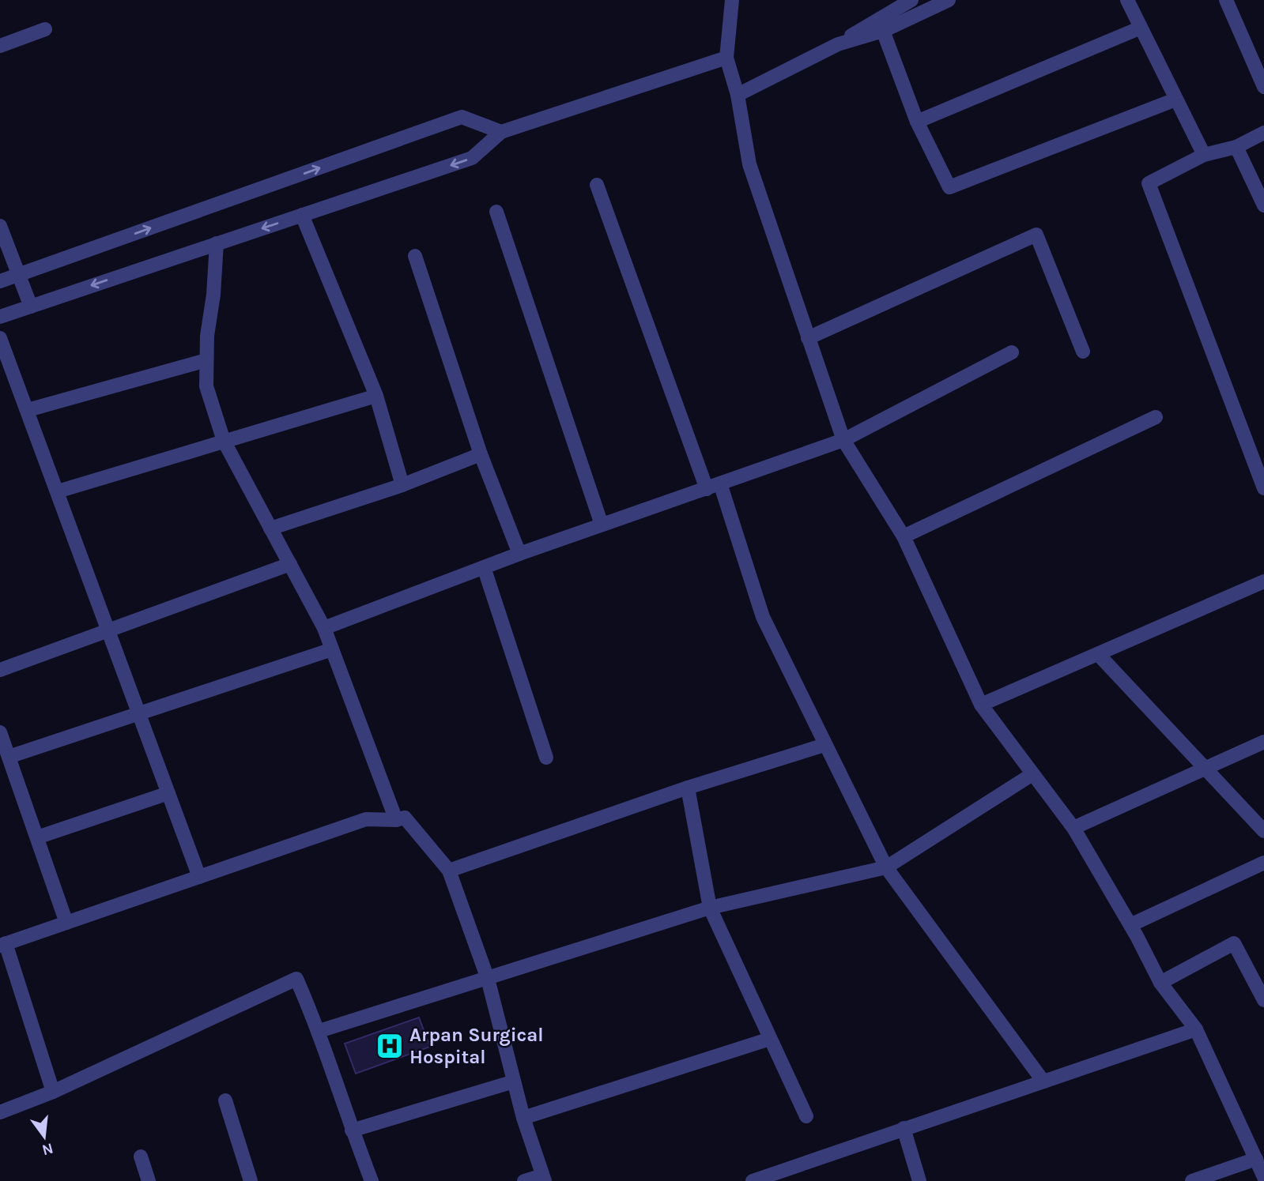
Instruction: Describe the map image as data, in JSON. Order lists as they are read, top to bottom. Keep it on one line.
{"places":{"hospital":["Arpan Surgical Hospital"]},"north":"bottom"}
